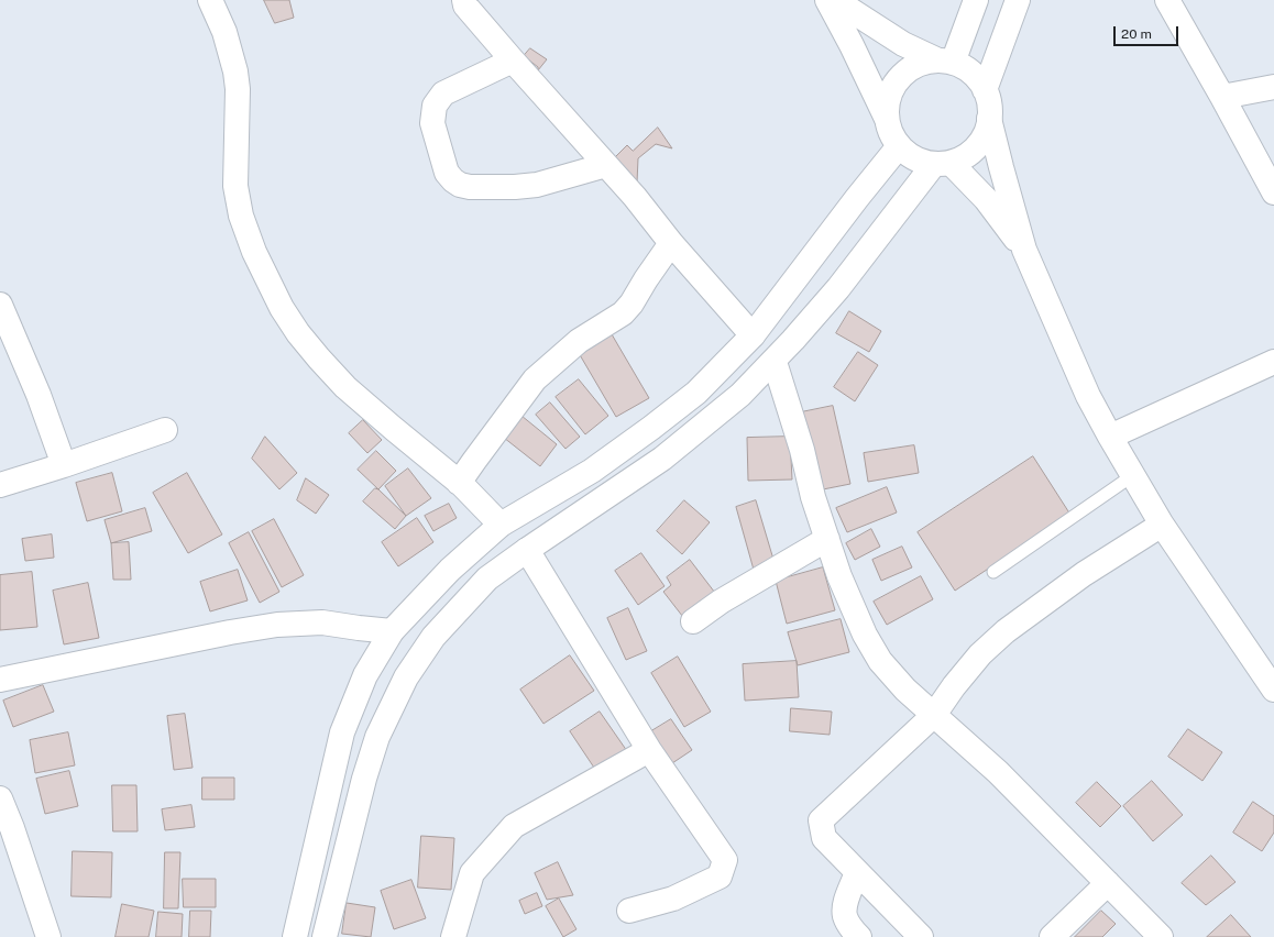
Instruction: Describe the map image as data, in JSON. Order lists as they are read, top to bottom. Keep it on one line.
{"scale_bar":"20 m"}
